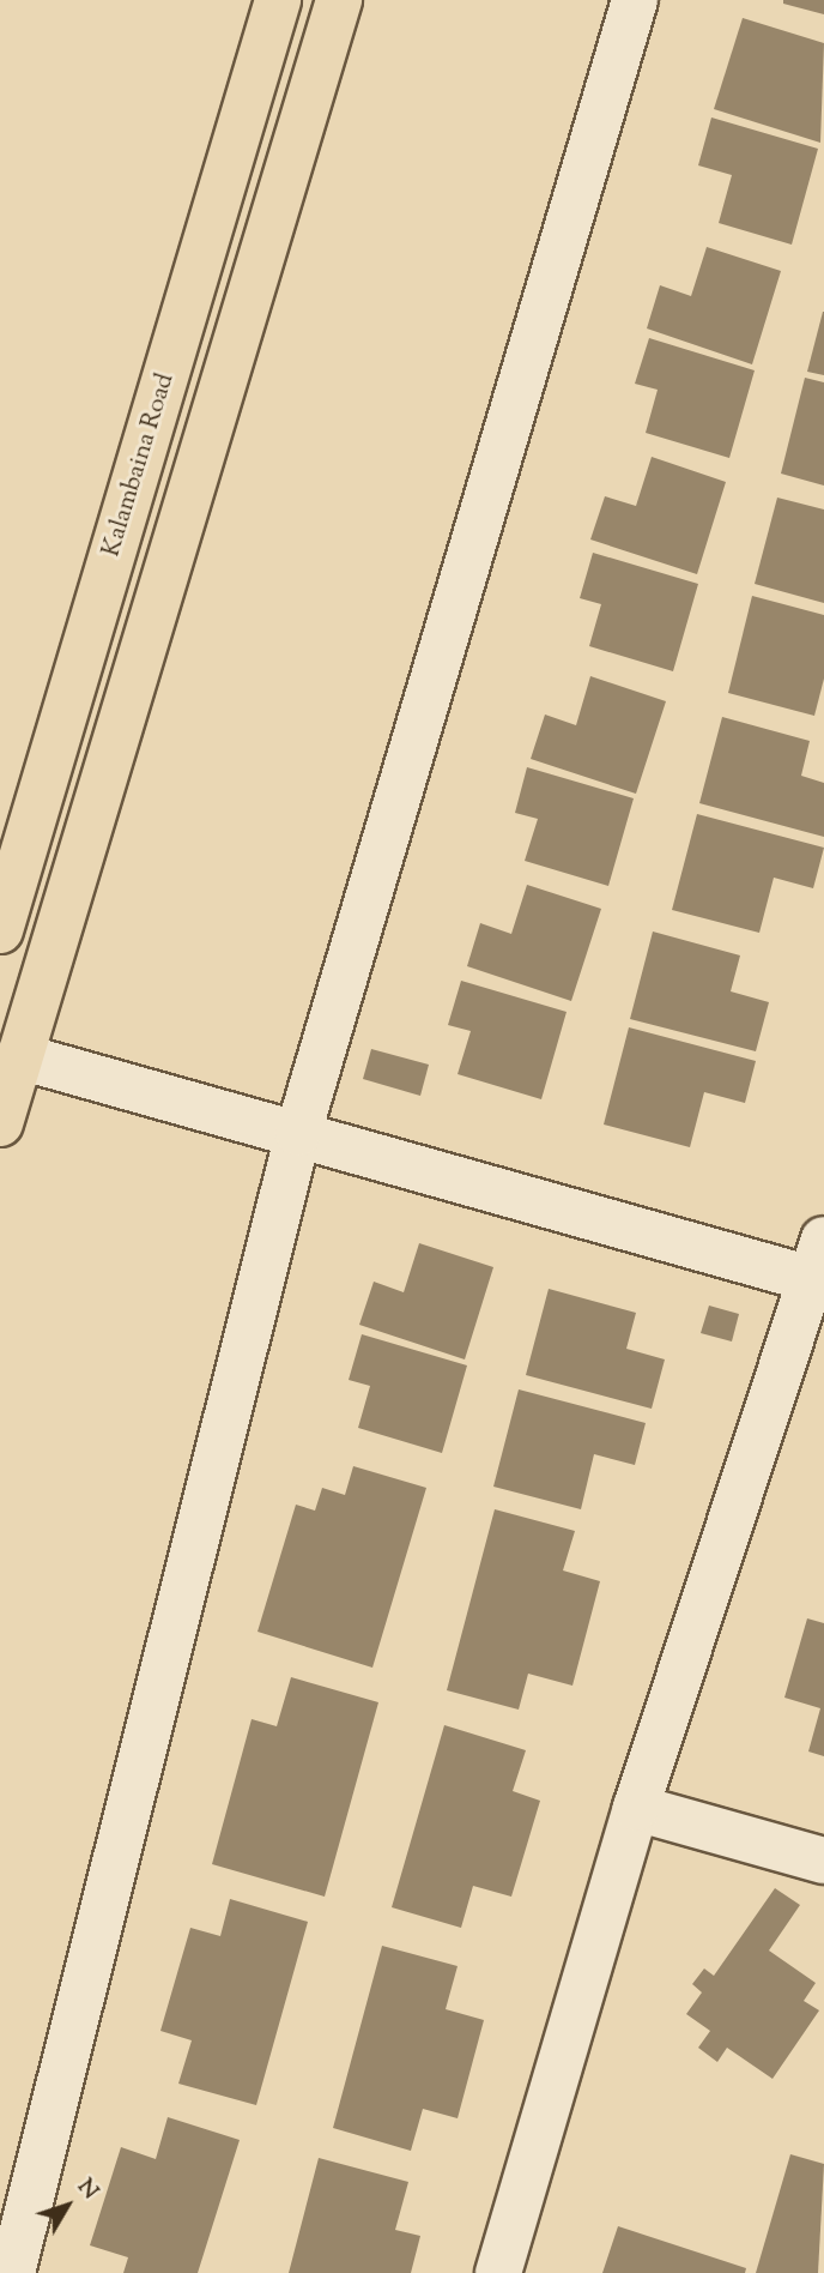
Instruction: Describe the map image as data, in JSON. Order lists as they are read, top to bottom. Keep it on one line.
{"streets":{"main road":["Kalambaina Road"]},"north":"top right"}
